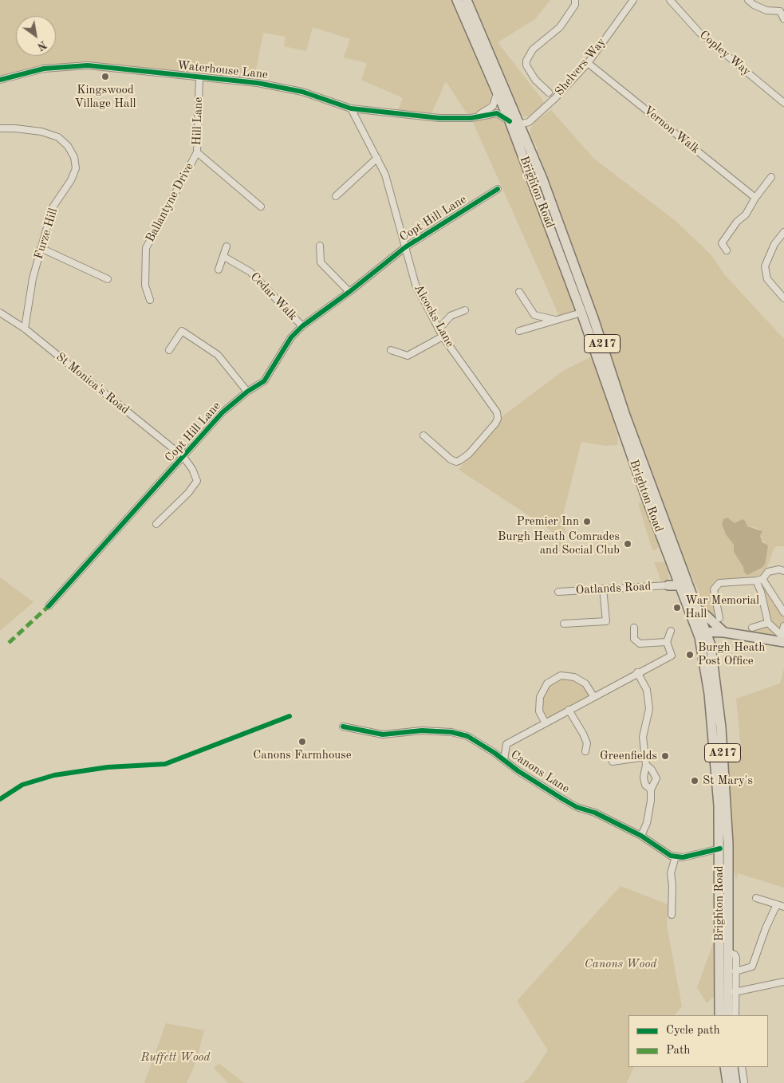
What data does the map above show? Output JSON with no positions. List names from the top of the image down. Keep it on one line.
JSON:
{"streets":{"highway":["Brighton Road","A217"],"street":["Copley Way","Shelvers Way","Waterhouse Lane","Hill Lane","Vernon Walk","Ballantyne Drive","Copt Hill Lane","Furze Hill","Cedar Walk","Alcocks Lane","St Monica's Road","Oatlands Road","Canons Lane"]},"crossings":[["Shelvers Way","Vernon Walk"],["Waterhouse Lane","Hill Lane"],["Waterhouse Lane","Brighton Road"],["Waterhouse Lane","Alcocks Lane"],["Hill Lane","Ballantyne Drive"],["Copt Hill Lane","Cedar Walk"],["Copt Hill Lane","Alcocks Lane"],["Copt Hill Lane","St Monica's Road"],["Furze Hill","St Monica's Road"]],"parks":["Canons Wood","Ruffett Wood"],"places":["Kingswood Village Hall","Premier Inn","Burgh Heath Comrades and Social Club","War Memorial Hall","Burgh Heath Post Office","Canons Farmhouse","Greenfields","St Mary's"],"legend":["Cycle path","Path"],"north":"bottom right"}
